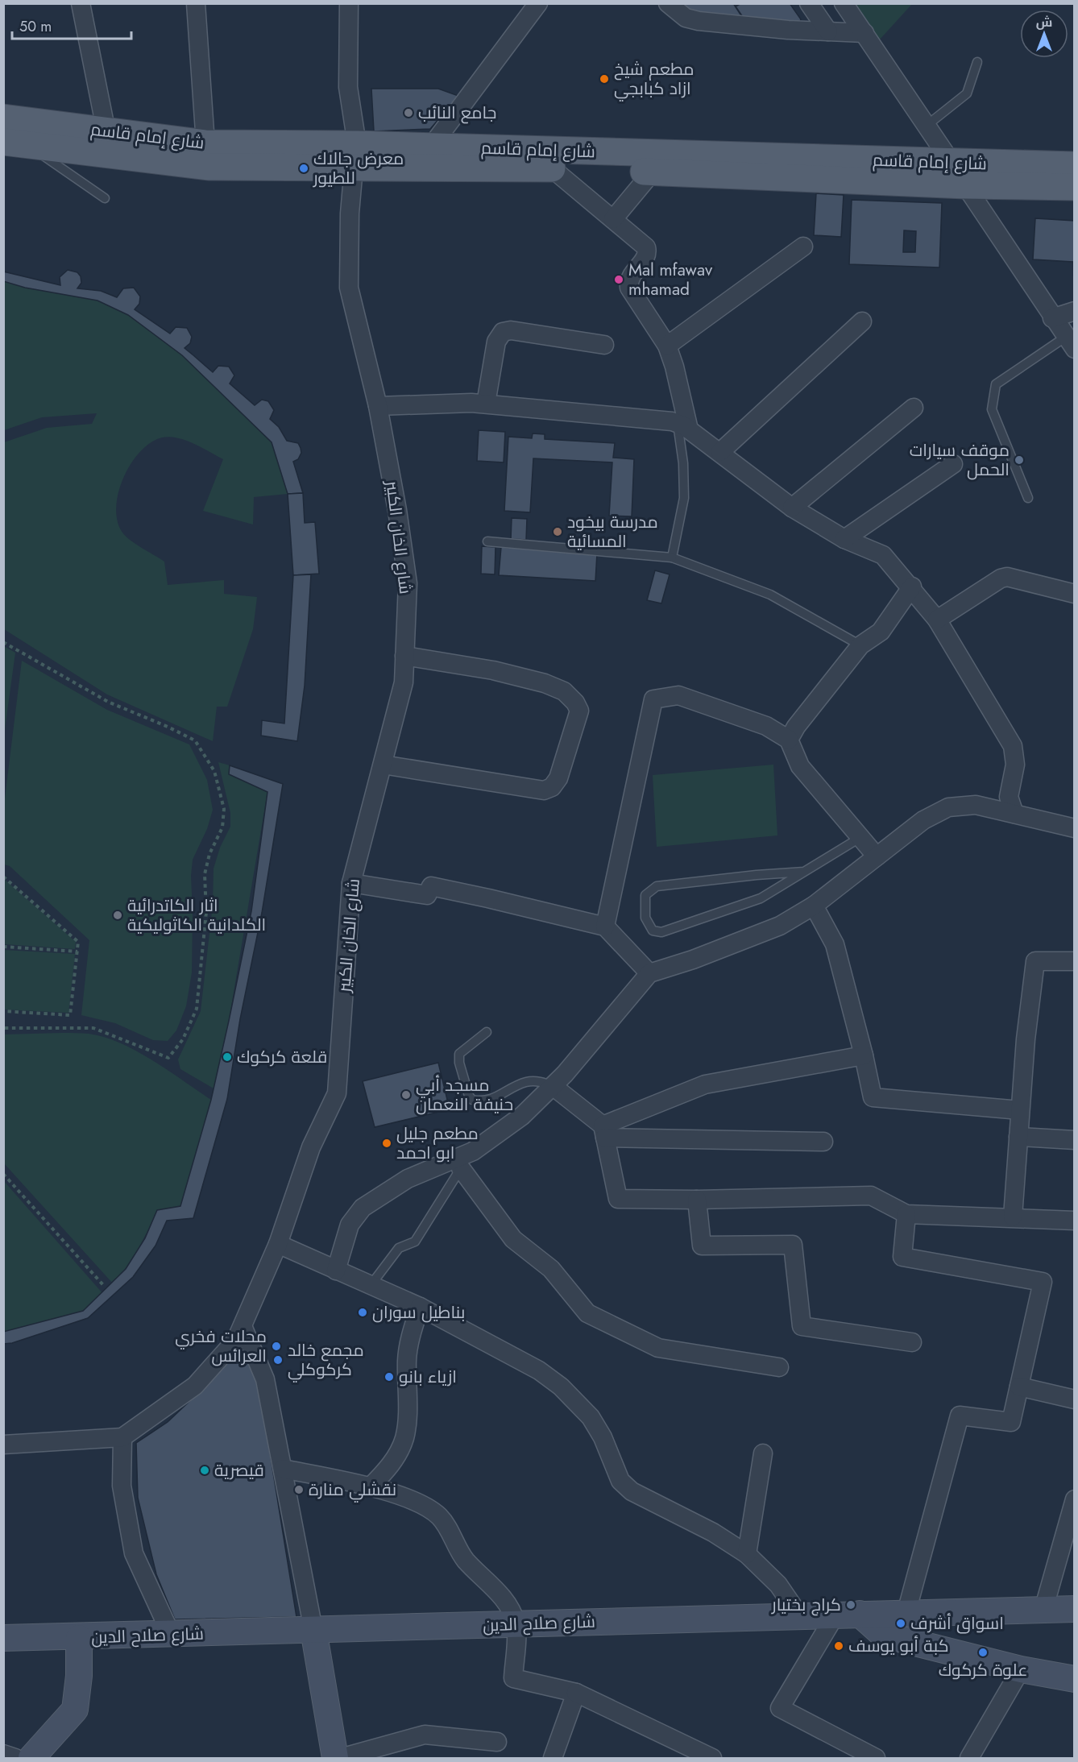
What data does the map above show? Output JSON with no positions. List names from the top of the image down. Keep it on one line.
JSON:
{"streets":{"main road":["شارع إمام قاسم"],"street":["شارع الخان الكبير","شارع صلاح الدين"]},"crossings":[["شارع إمام قاسم","شارع الخان الكبير"]],"places":["مطعم شيخ ازاد كبابجي","جامع النائب","معرض جالاك للطيور","Mal mfawav mhamad","موقف سيارات الحمل","مدرسة بيخود المسائية","اثار الكاتدرائية الكلدانية الكاثوليكية","قلعة كركوك","مسجد أبي حنيفة النعمان","مطعم جليل ابو احمد","بناطيل سوران","محلات فخري العرائس","مجمع خالد كركوكلي","ازياء بانو","قيصرية","نقشلي منارة","كراج بختيار","اسواق أشرف","كبة أبو يوسف","علوة كركوك"],"scale_bar":"50 m","north":"top"}
